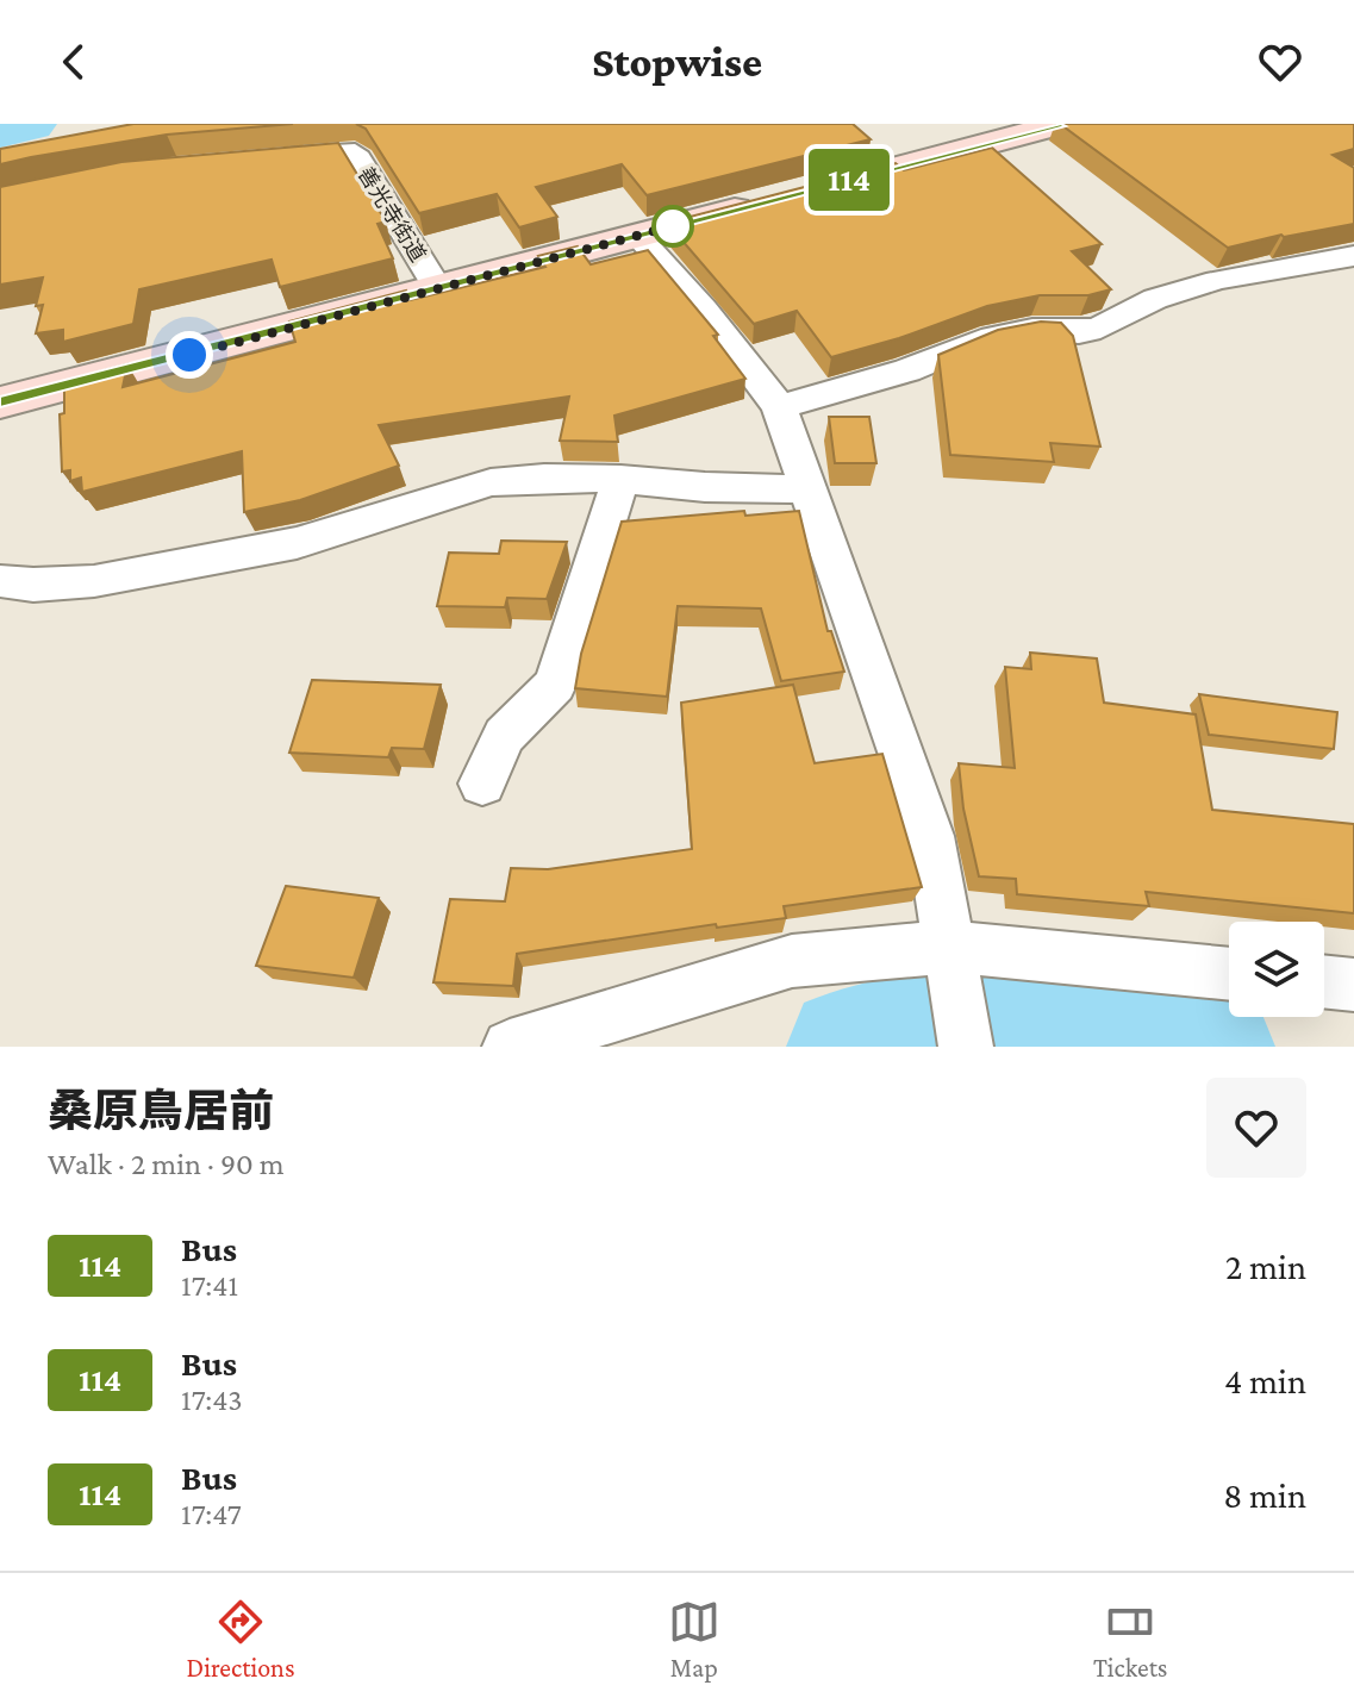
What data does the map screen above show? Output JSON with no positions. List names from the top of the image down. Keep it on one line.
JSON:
{"streets":{"street":["善光寺街道"]},"lines":["bus line 114"],"page":{"header":"Stopwise","on_map":"114","heading":["桑原鳥居前","Walk · 2 min · 90 m"],"list":[{"mark":"114","name":"Bus","note":"17:41","value":"2 min"},{"mark":"114","name":"Bus","note":"17:43","value":"4 min"},{"mark":"114","name":"Bus","note":"17:47","value":"8 min"}],"tabs":["Directions","Map","Tickets"]}}
